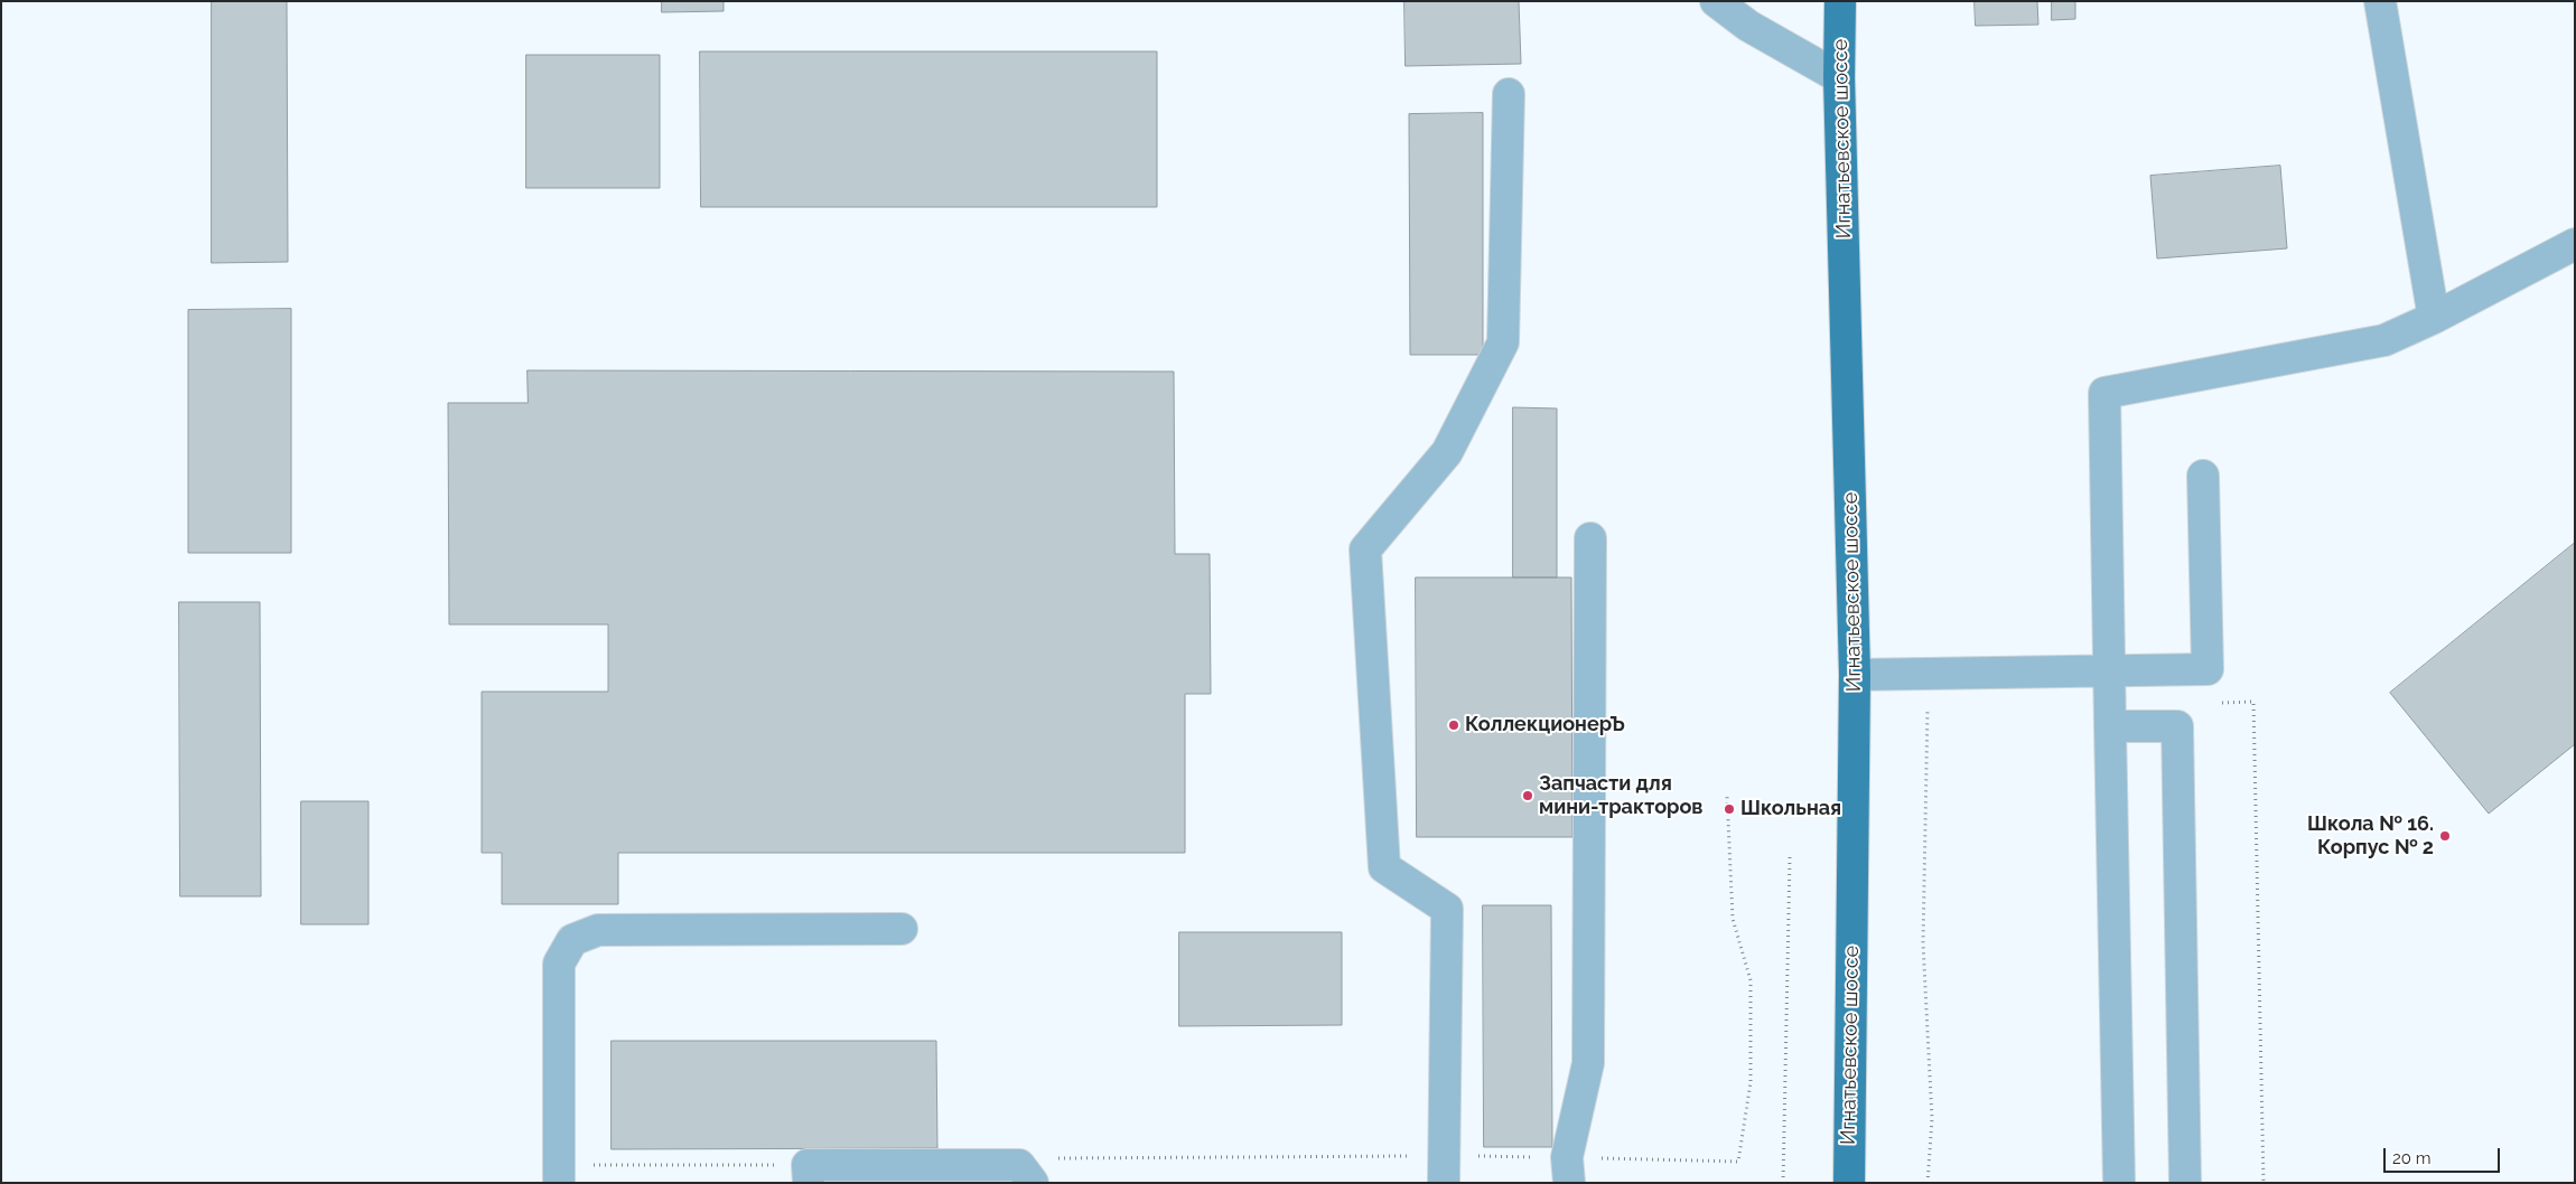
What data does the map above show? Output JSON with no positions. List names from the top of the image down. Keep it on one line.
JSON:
{"streets":{"main road":["Игнатьевское шоссе"]},"places":["КоллекционерЪ","Запчасти для мини-тракторов","Школьная","Школа № 16. Корпус № 2"],"scale_bar":"20 m"}
